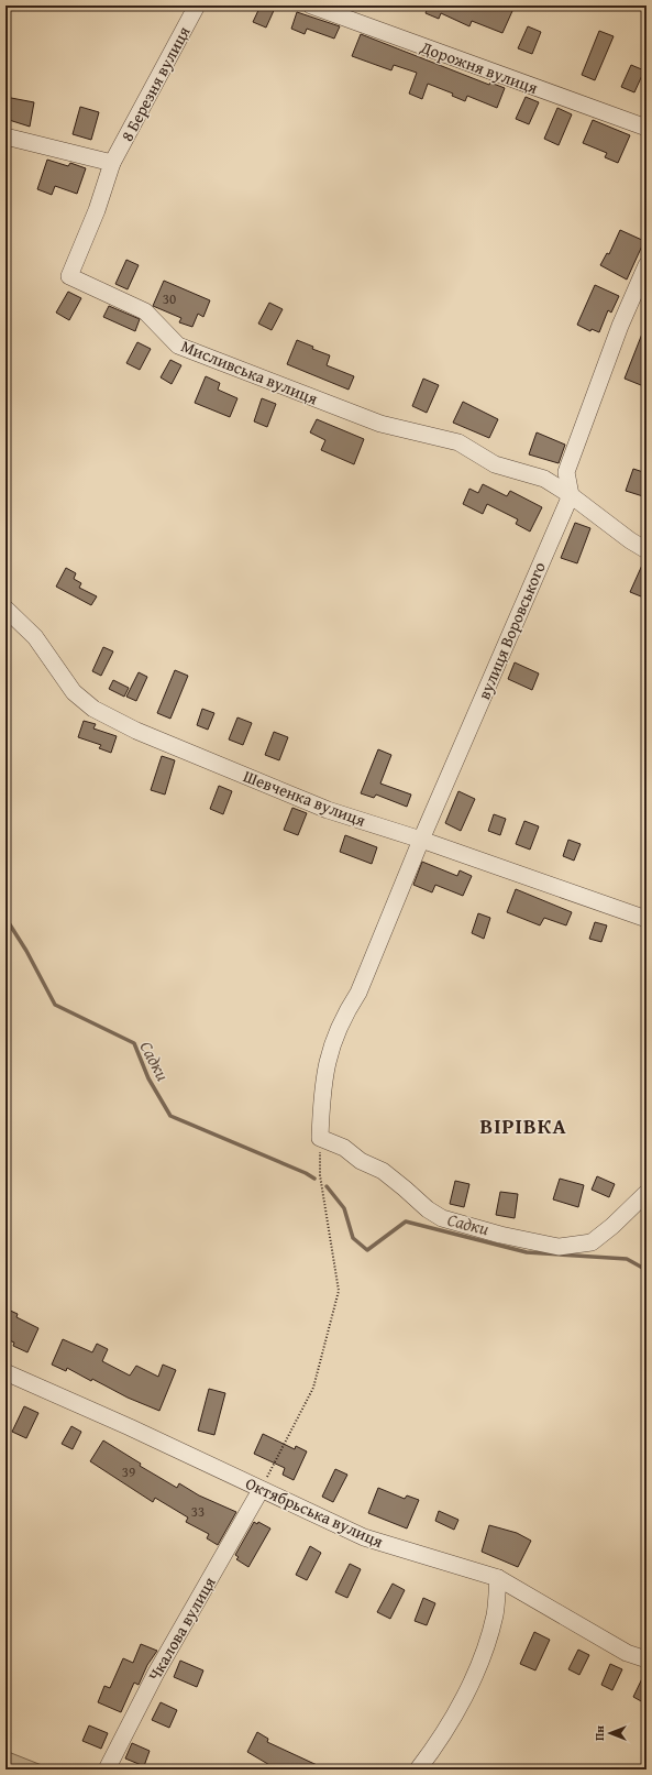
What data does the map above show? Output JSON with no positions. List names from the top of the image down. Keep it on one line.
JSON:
{"streets":{"street":["Дорожня вулиця","8 Березня вулиця","Мисливська вулиця","вулиця Воровського","Шевченка вулиця","Октябрьська вулиця","Чкалова вулиця"]},"crossings":[["8 Березня вулиця","Мисливська вулиця"],["Мисливська вулиця","вулиця Воровського"],["вулиця Воровського","Шевченка вулиця"],["Октябрьська вулиця","Чкалова вулиця"]],"districts":["ВІРІВКА"],"water":["Садки"],"house_numbers":["30","39","33"],"north":"left"}
